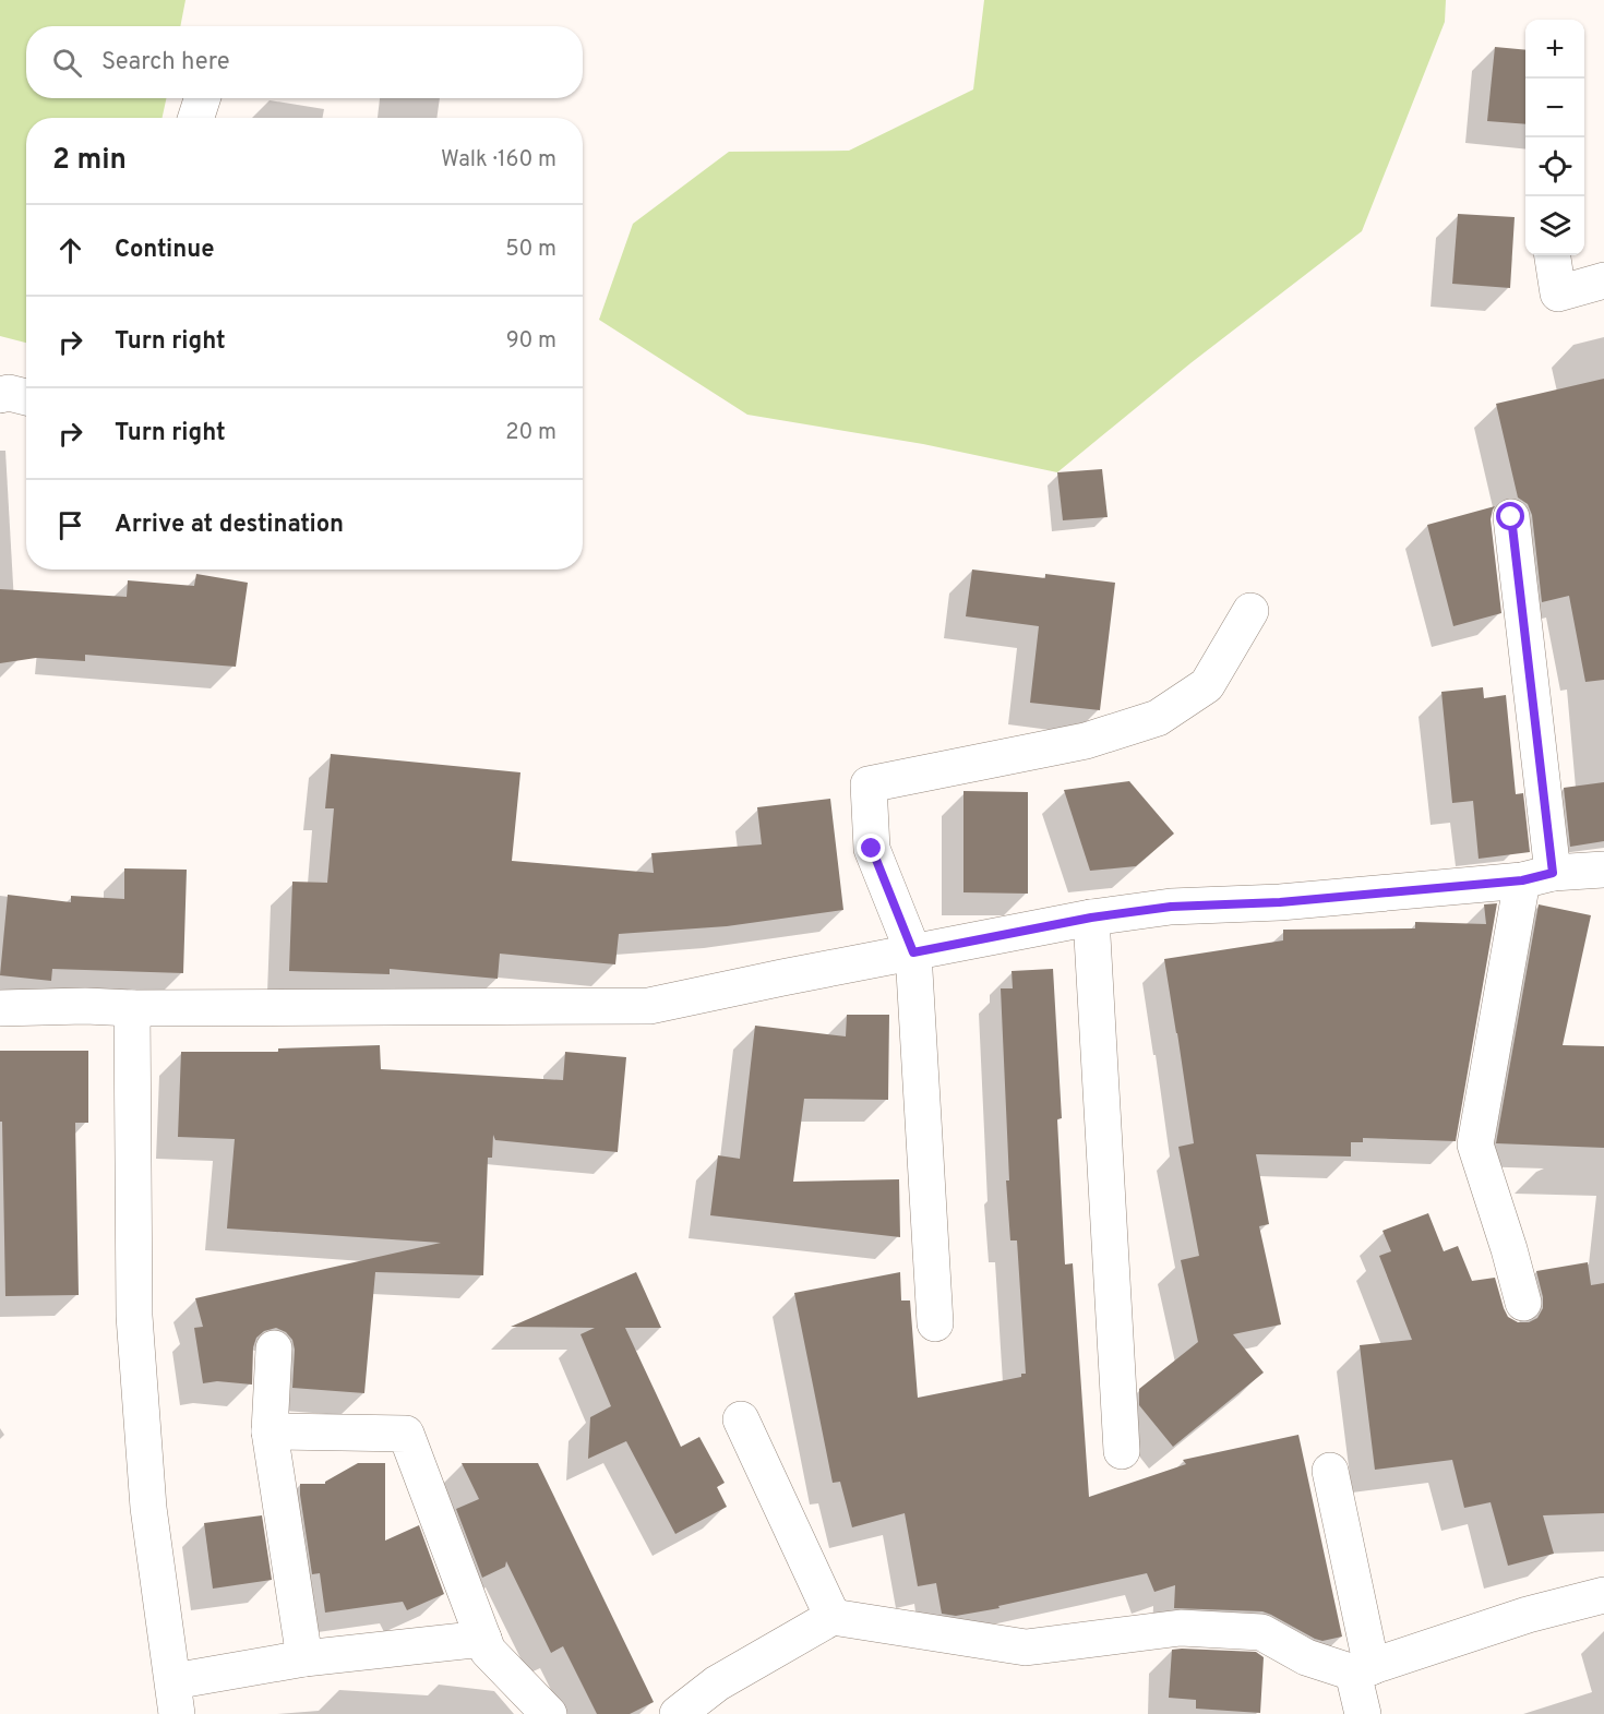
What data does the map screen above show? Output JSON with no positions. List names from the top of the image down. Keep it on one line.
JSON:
{"page":{"map_buttons":["+","−"],"search":"Search here","heading":["2 min","Walk · 160 m"],"list":[["Continue","50 m"],["Turn right","90 m"],["Turn right","20 m"],"Arrive at destination"]}}
